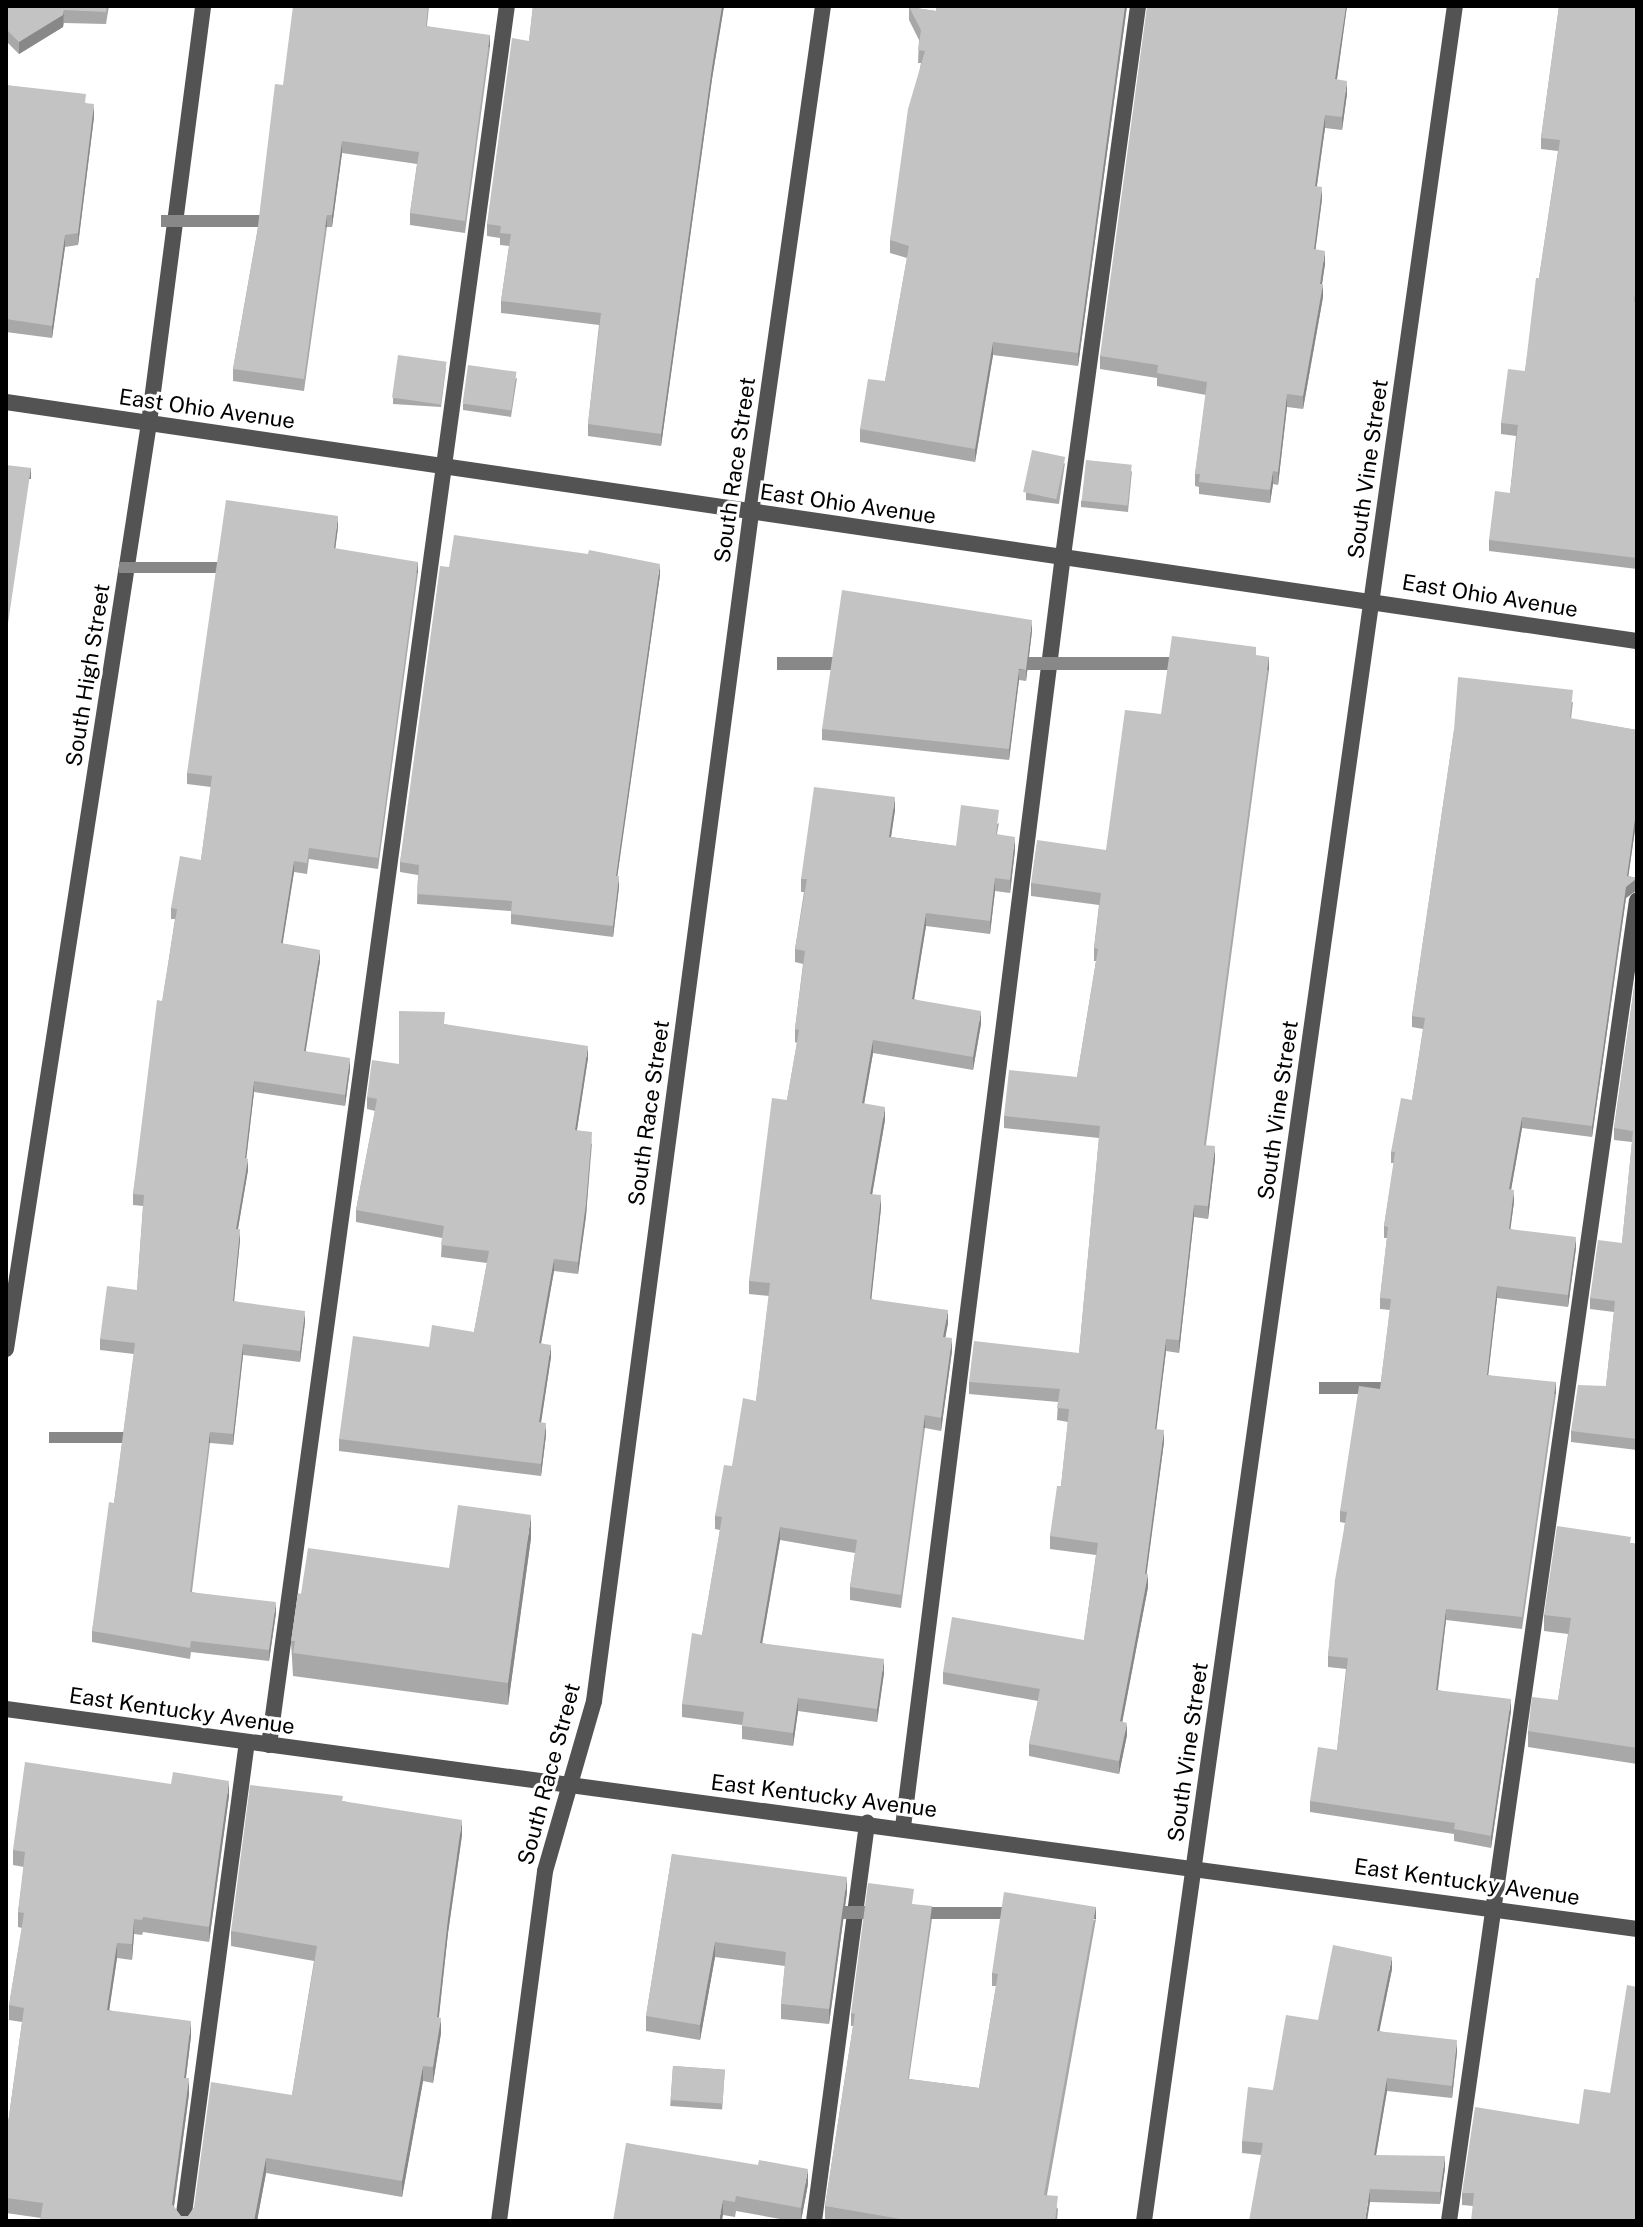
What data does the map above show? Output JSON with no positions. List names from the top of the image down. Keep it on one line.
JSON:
{"streets":{"street":["East Ohio Avenue","South Vine Street","South Race Street","South High Street","East Kentucky Avenue"]},"crossings":[["East Ohio Avenue","South Vine Street"],["East Ohio Avenue","South Race Street"],["East Ohio Avenue","South High Street"],["South Vine Street","East Kentucky Avenue"],["South Race Street","East Kentucky Avenue"]]}
